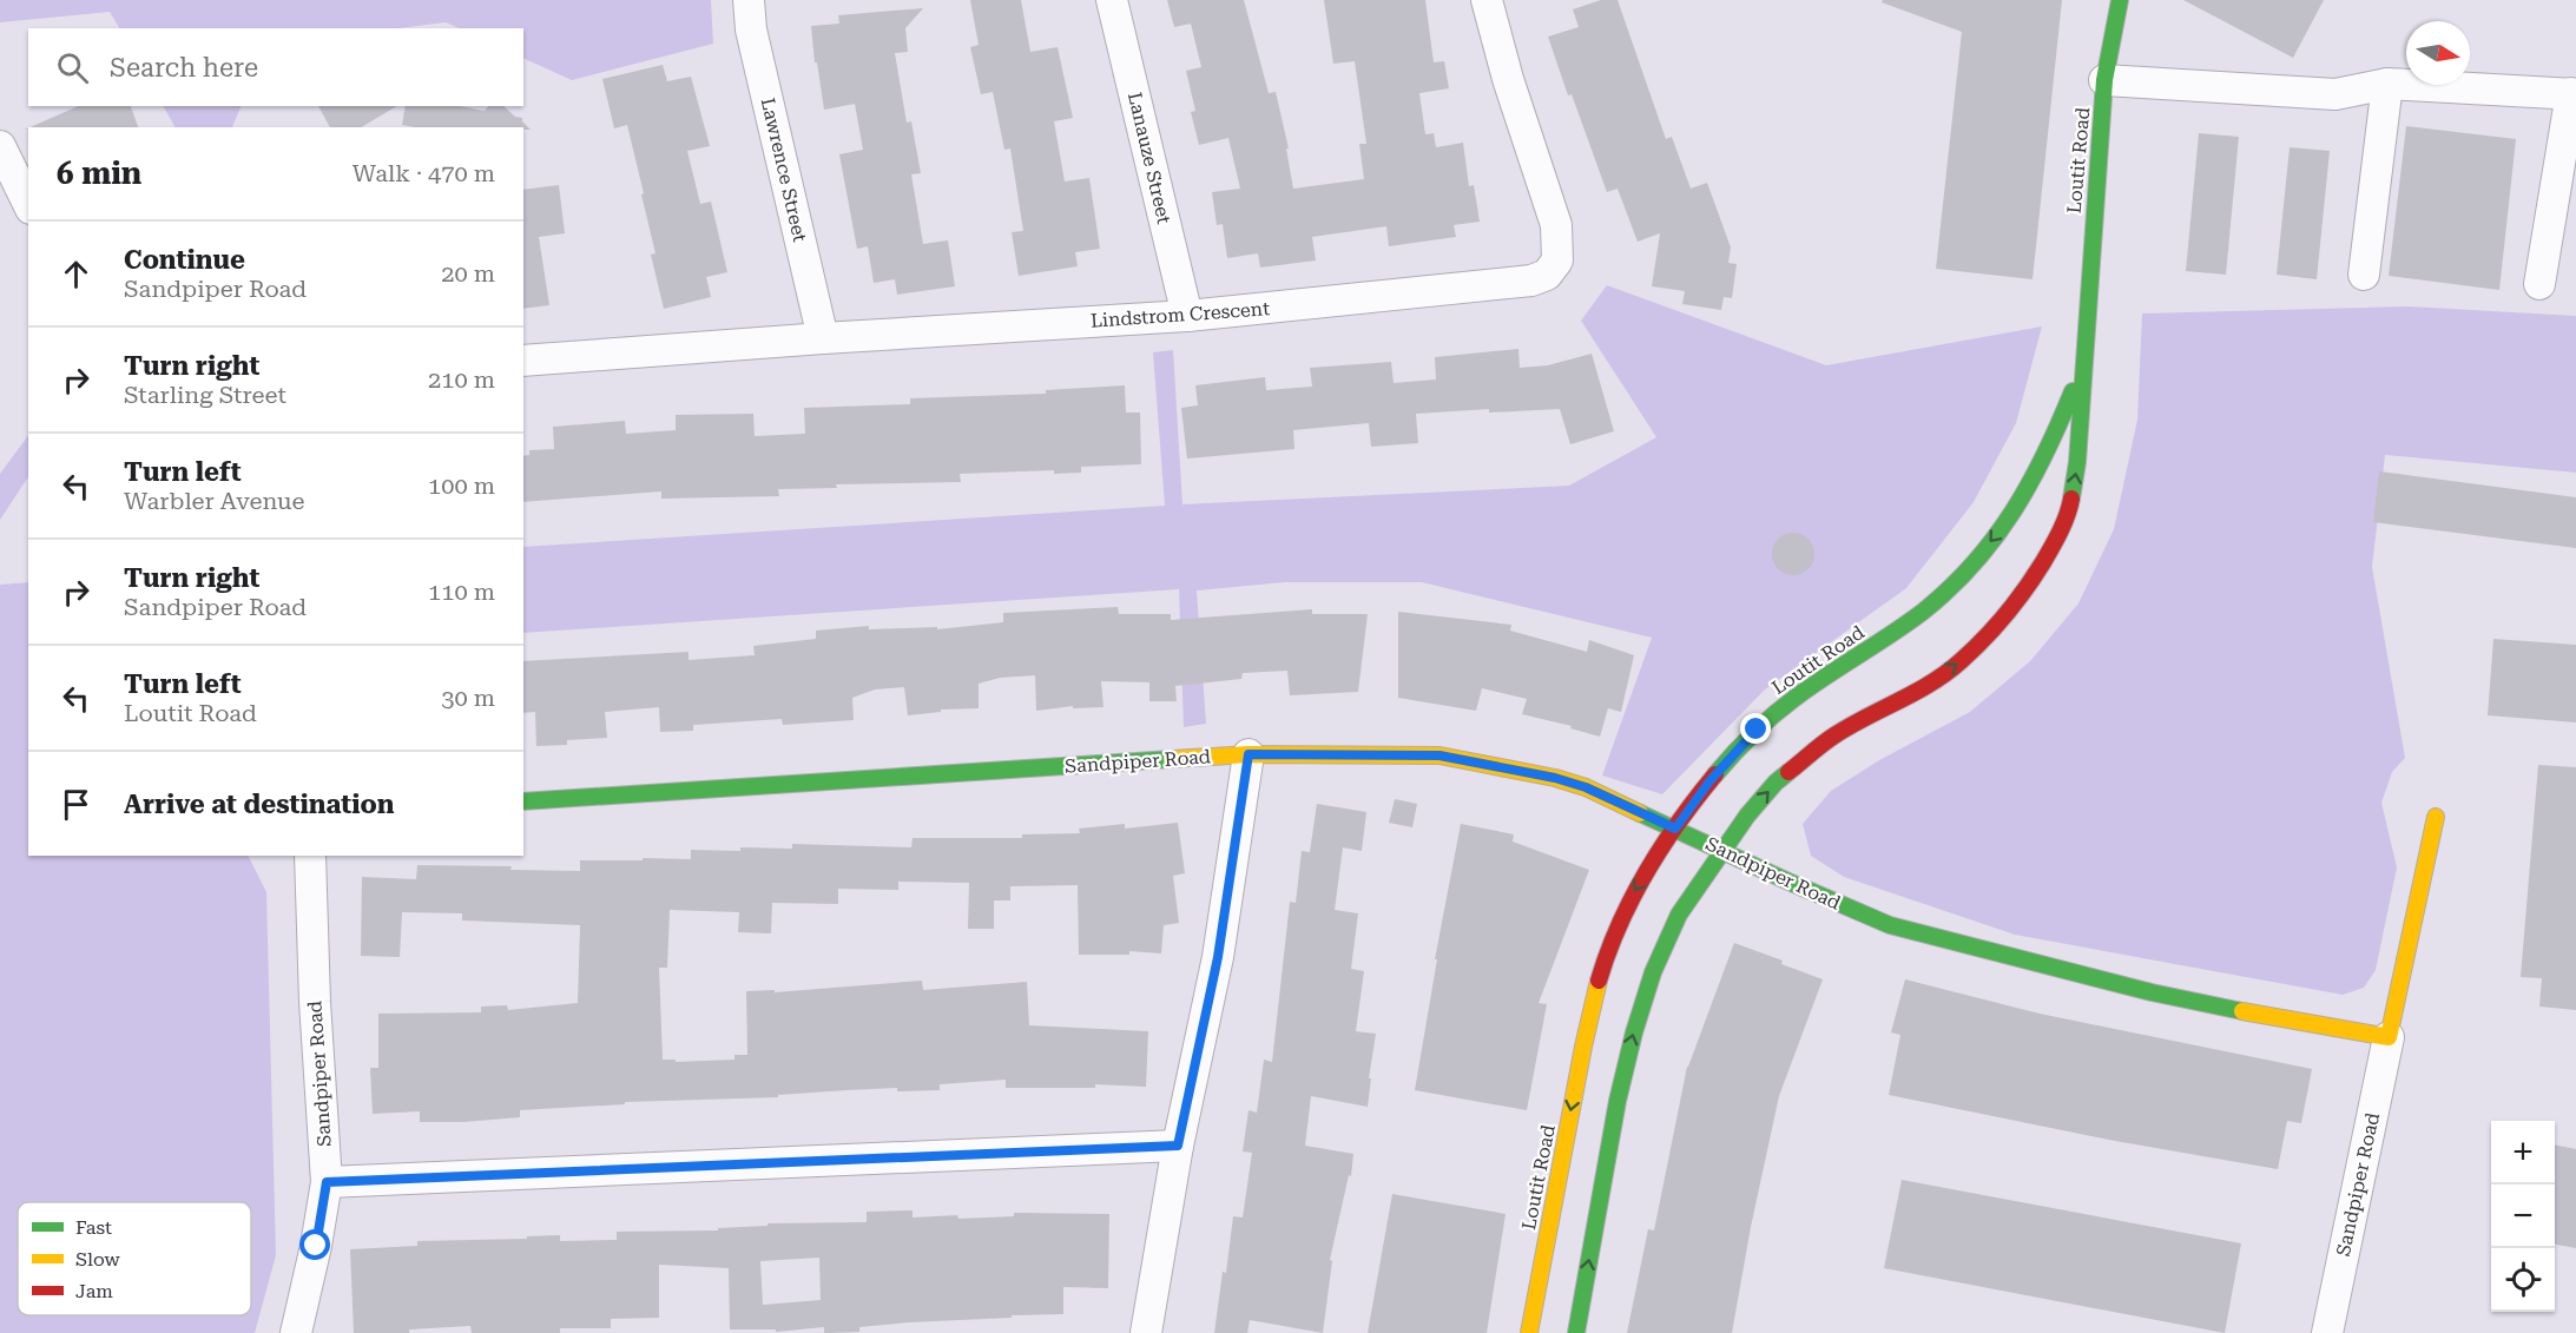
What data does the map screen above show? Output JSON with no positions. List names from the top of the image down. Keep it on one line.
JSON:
{"streets":{"street":["Lanauze Street","Loutit Road","Lawrence Street","Lindstrom Crescent","Sandpiper Road"]},"crossings":[["Lanauze Street","Lindstrom Crescent"],["Loutit Road","Sandpiper Road"],["Lawrence Street","Lindstrom Crescent"]],"legend":["Fast","Slow","Jam"],"north":"right","page":{"search":"Search here","heading":["6 min","Walk · 470 m"],"list":[["Continue","Sandpiper Road","20 m"],["Turn right","Starling Street","210 m"],["Turn left","Warbler Avenue","100 m"],["Turn right","Sandpiper Road","110 m"],["Turn left","Loutit Road","30 m"],"Arrive at destination"],"map_buttons":["+","−"]}}
